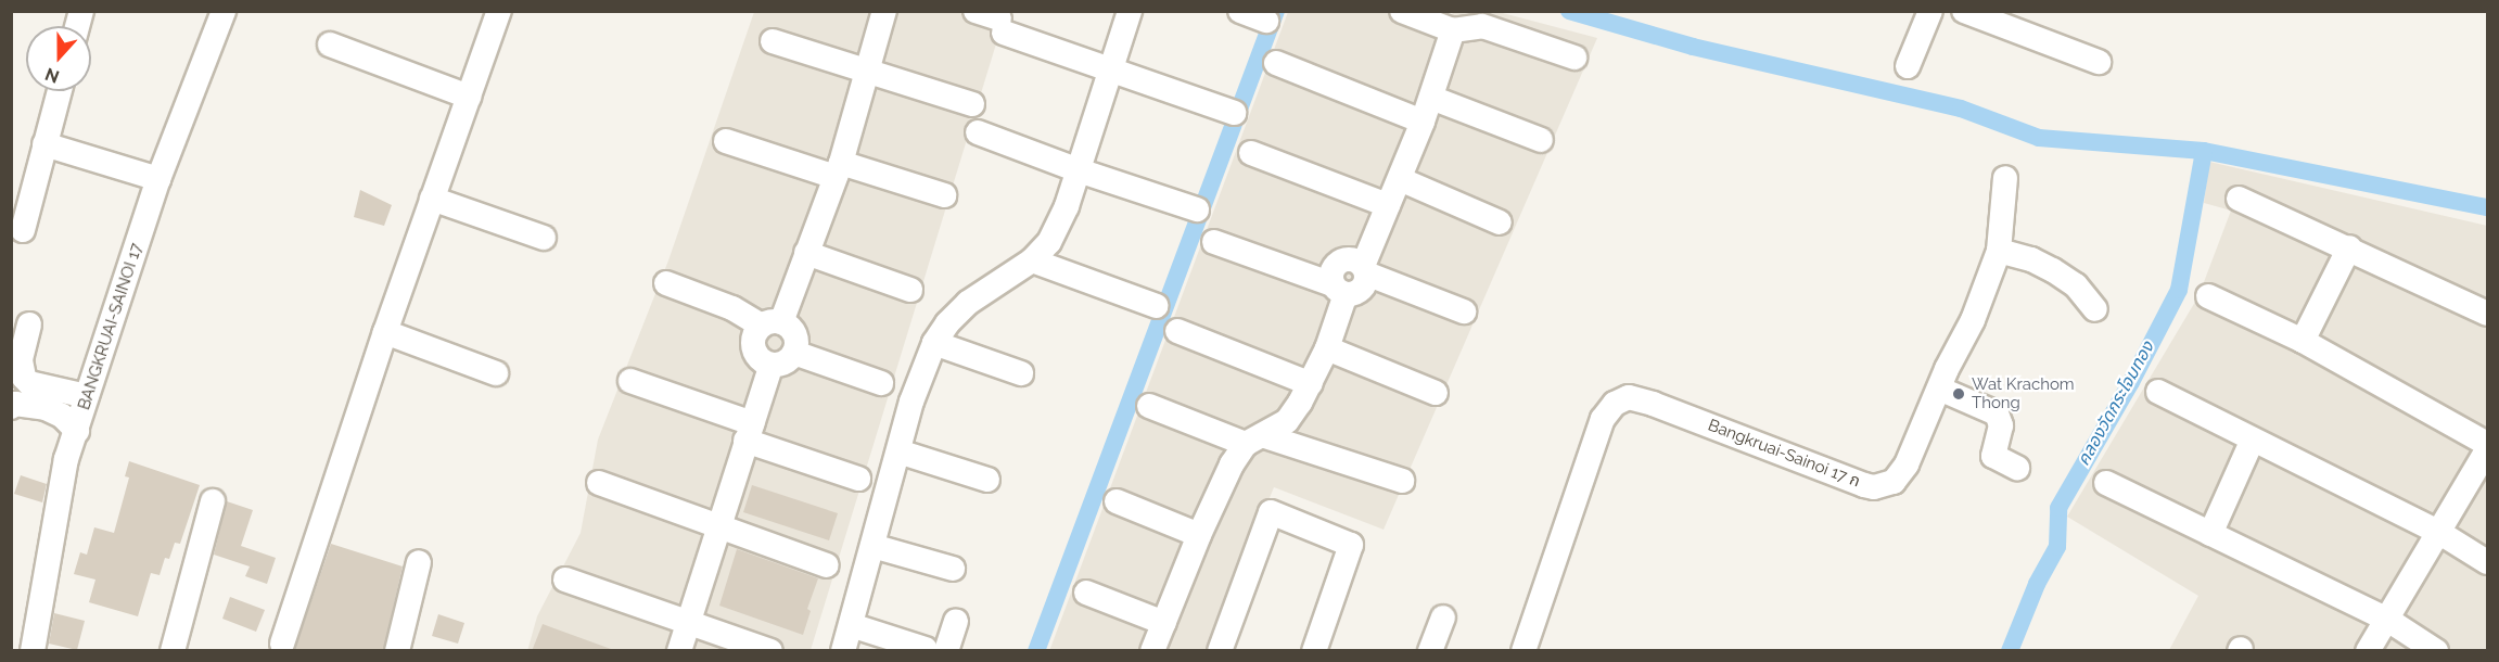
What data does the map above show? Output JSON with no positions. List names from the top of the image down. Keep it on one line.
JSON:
{"streets":{"street":["BANGKRUAI-SAINOI 17","Bangkruai-Sainoi 17 ก"]},"water":["คลองวัดกระโจมทอง"],"places":["Wat Krachom Thong"],"north":"bottom"}
